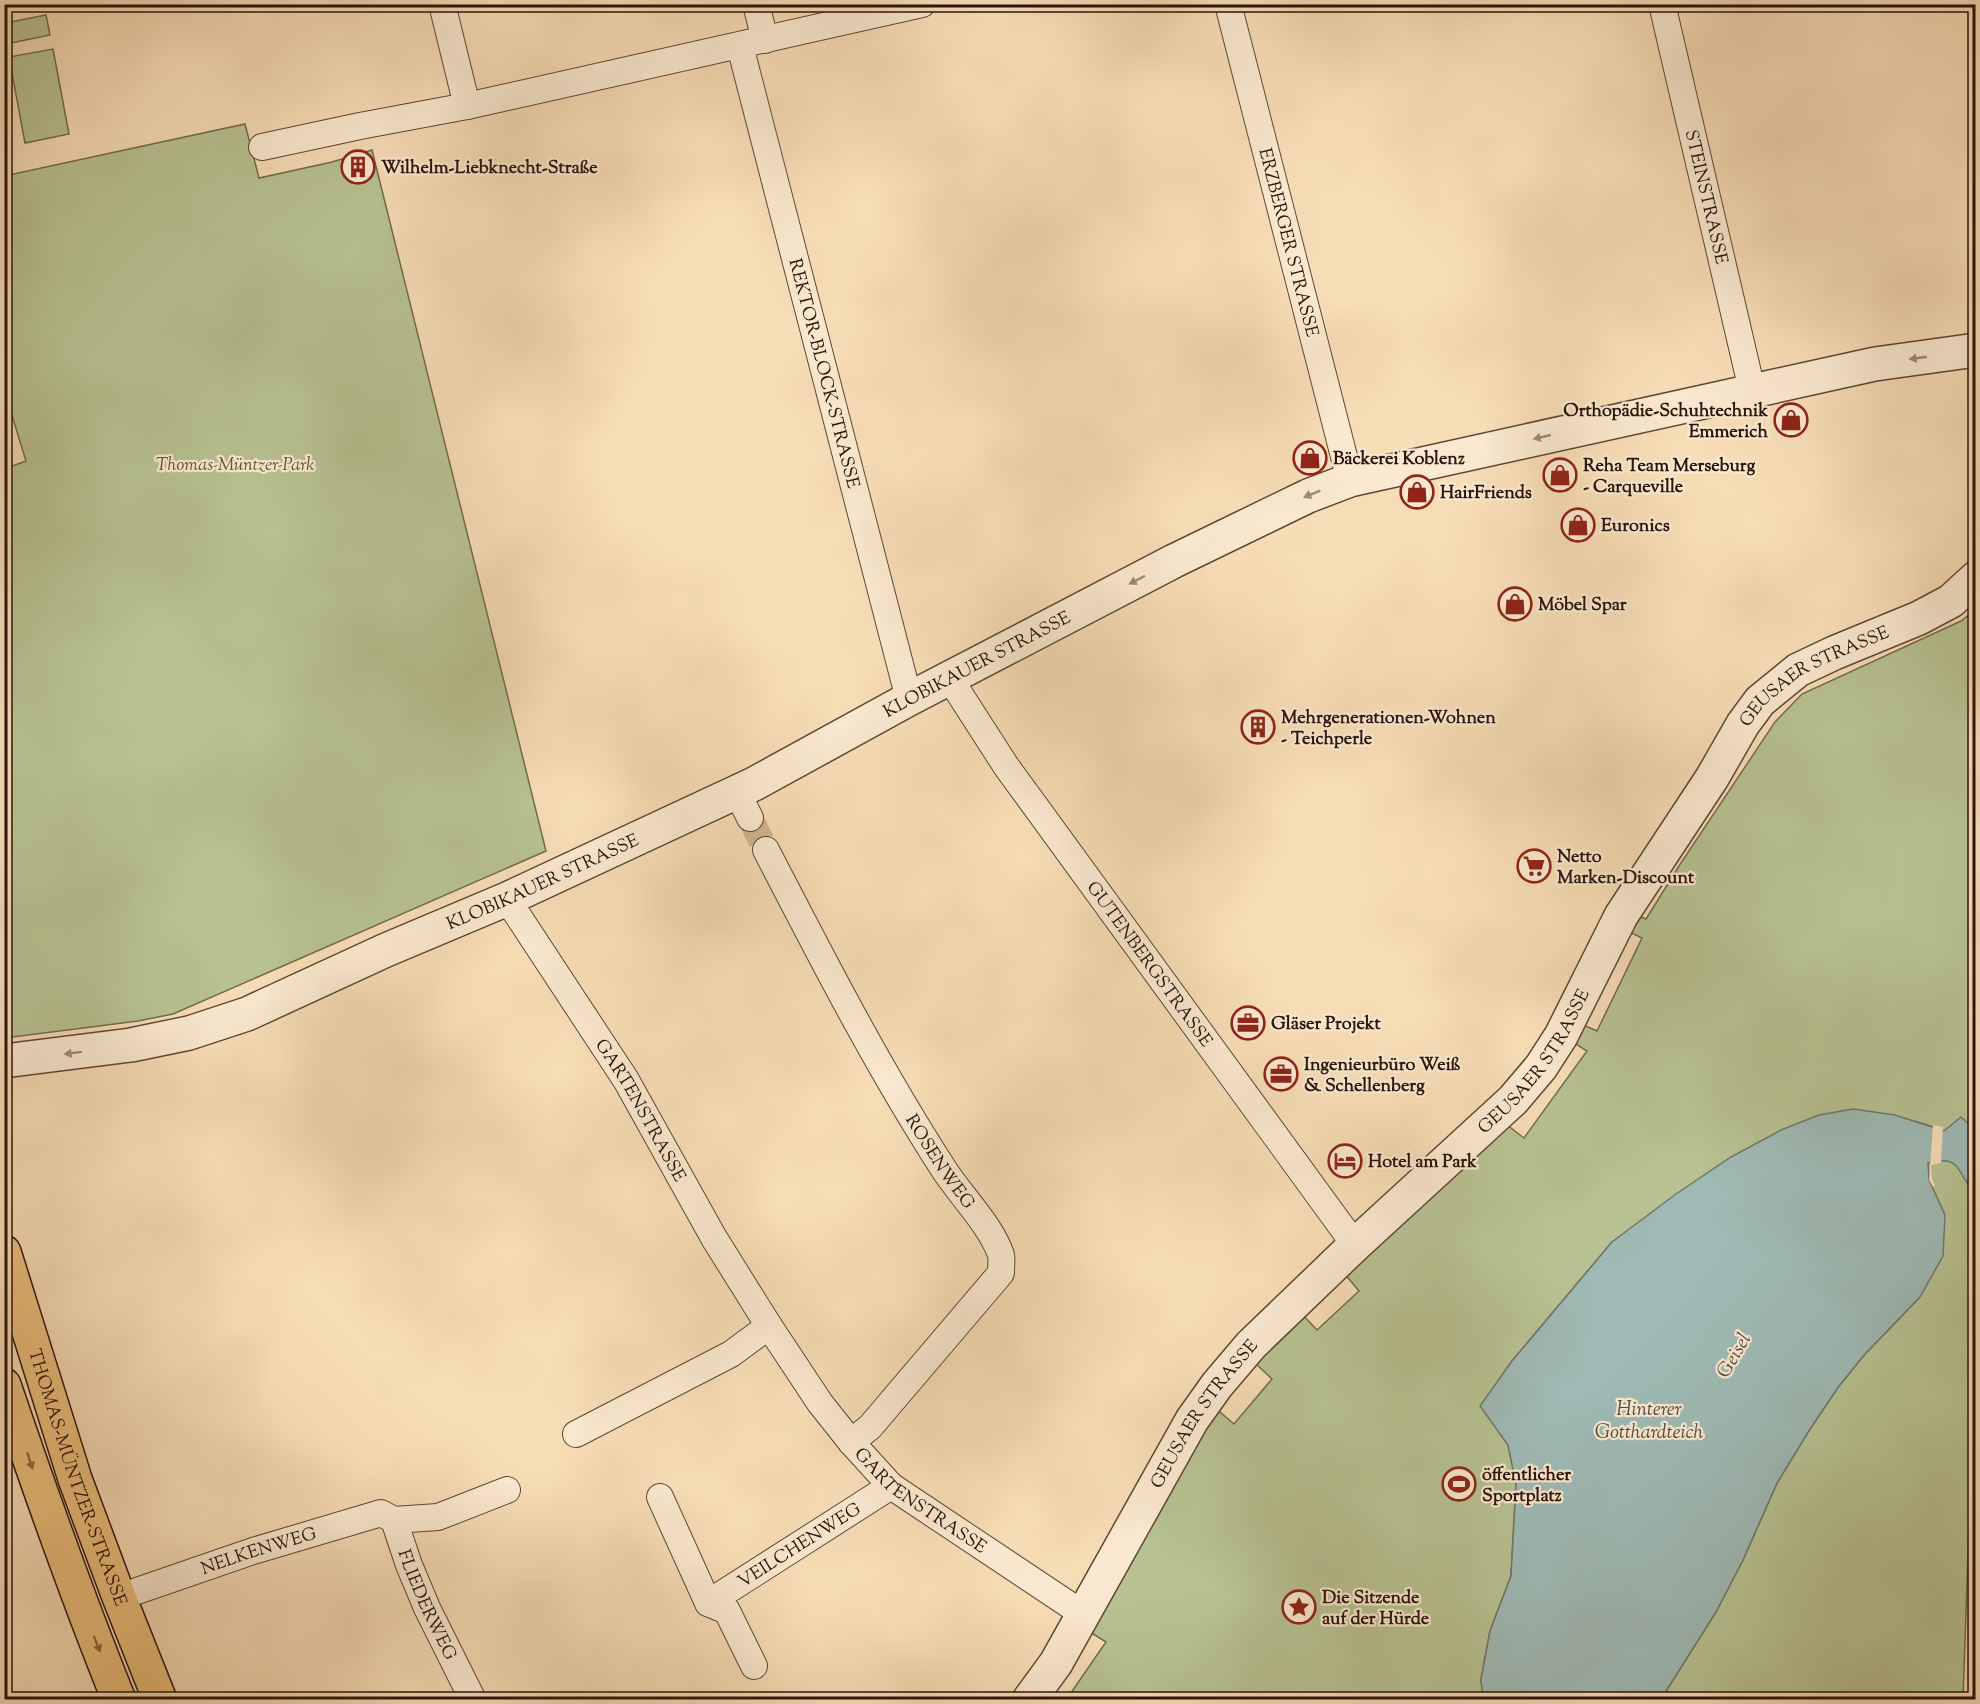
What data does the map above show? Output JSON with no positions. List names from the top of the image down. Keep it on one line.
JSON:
{"streets":{"main road":["THOMAS-MÜNTZER-STRASSE"],"street":["STEINSTRASSE","ERZBERGER STRASSE","REKTOR-BLOCK-STRASSE","KLOBIKAUER STRASSE","GEUSAER STRASSE","GUTENBERGSTRASSE","GARTENSTRASSE","ROSENWEG","VEILCHENWEG","NELKENWEG","FLIEDERWEG"]},"crossings":[["STEINSTRASSE","KLOBIKAUER STRASSE"],["ERZBERGER STRASSE","KLOBIKAUER STRASSE"],["REKTOR-BLOCK-STRASSE","KLOBIKAUER STRASSE"],["KLOBIKAUER STRASSE","GUTENBERGSTRASSE"],["KLOBIKAUER STRASSE","GARTENSTRASSE"],["GEUSAER STRASSE","GUTENBERGSTRASSE"],["GEUSAER STRASSE","GARTENSTRASSE"],["GARTENSTRASSE","ROSENWEG"],["GARTENSTRASSE","VEILCHENWEG"],["NELKENWEG","FLIEDERWEG"]],"one_way":["KLOBIKAUER STRASSE"],"water":["Geisel","Hinterer Gotthardteich"],"parks":["Thomas-Müntzer-Park"],"places":{"building":["Wilhelm-Liebknecht-Straße","Mehrgenerationen-Wohnen - Teichperle"],"shop":["Orthopädie-Schuhtechnik Emmerich","Bäckerei Koblenz","Reha Team Merseburg - Carqueville","HairFriends","Euronics","Möbel Spar"],"supermarket":["Netto Marken-Discount"],"office":["Gläser Projekt","Ingenieurbüro Weiß & Schellenberg"],"hotel":["Hotel am Park"],"sports":["öffentlicher Sportplatz"],"place":["Die Sitzende auf der Hürde"]}}
